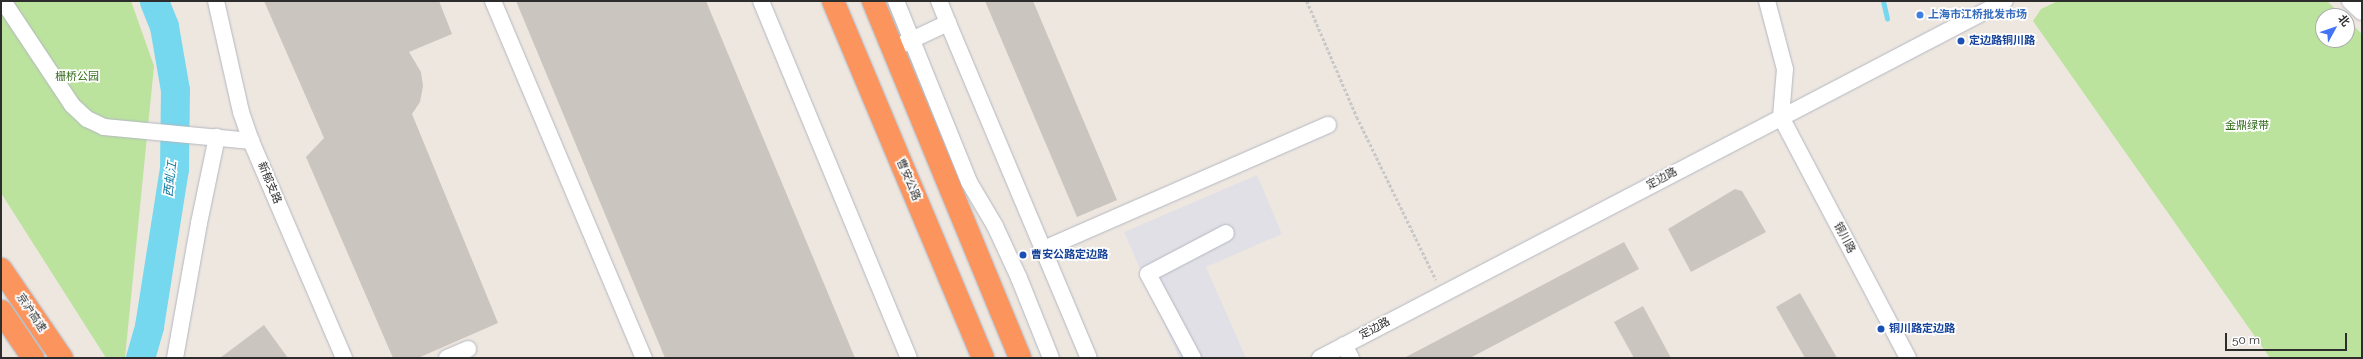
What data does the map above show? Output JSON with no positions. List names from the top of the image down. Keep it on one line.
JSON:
{"streets":{"highway":["曹安公路","京沪高速"],"street":["定边路","新郁支路","铜川路"]},"crossings":[["定边路","铜川路"]],"water":["西虬江"],"parks":["栅桥公园","金鼎绿带"],"places":["上海市江桥批发市场","定边路铜川路","曹安公路定边路","铜川路定边路"],"scale_bar":"50 m","north":"top right"}
